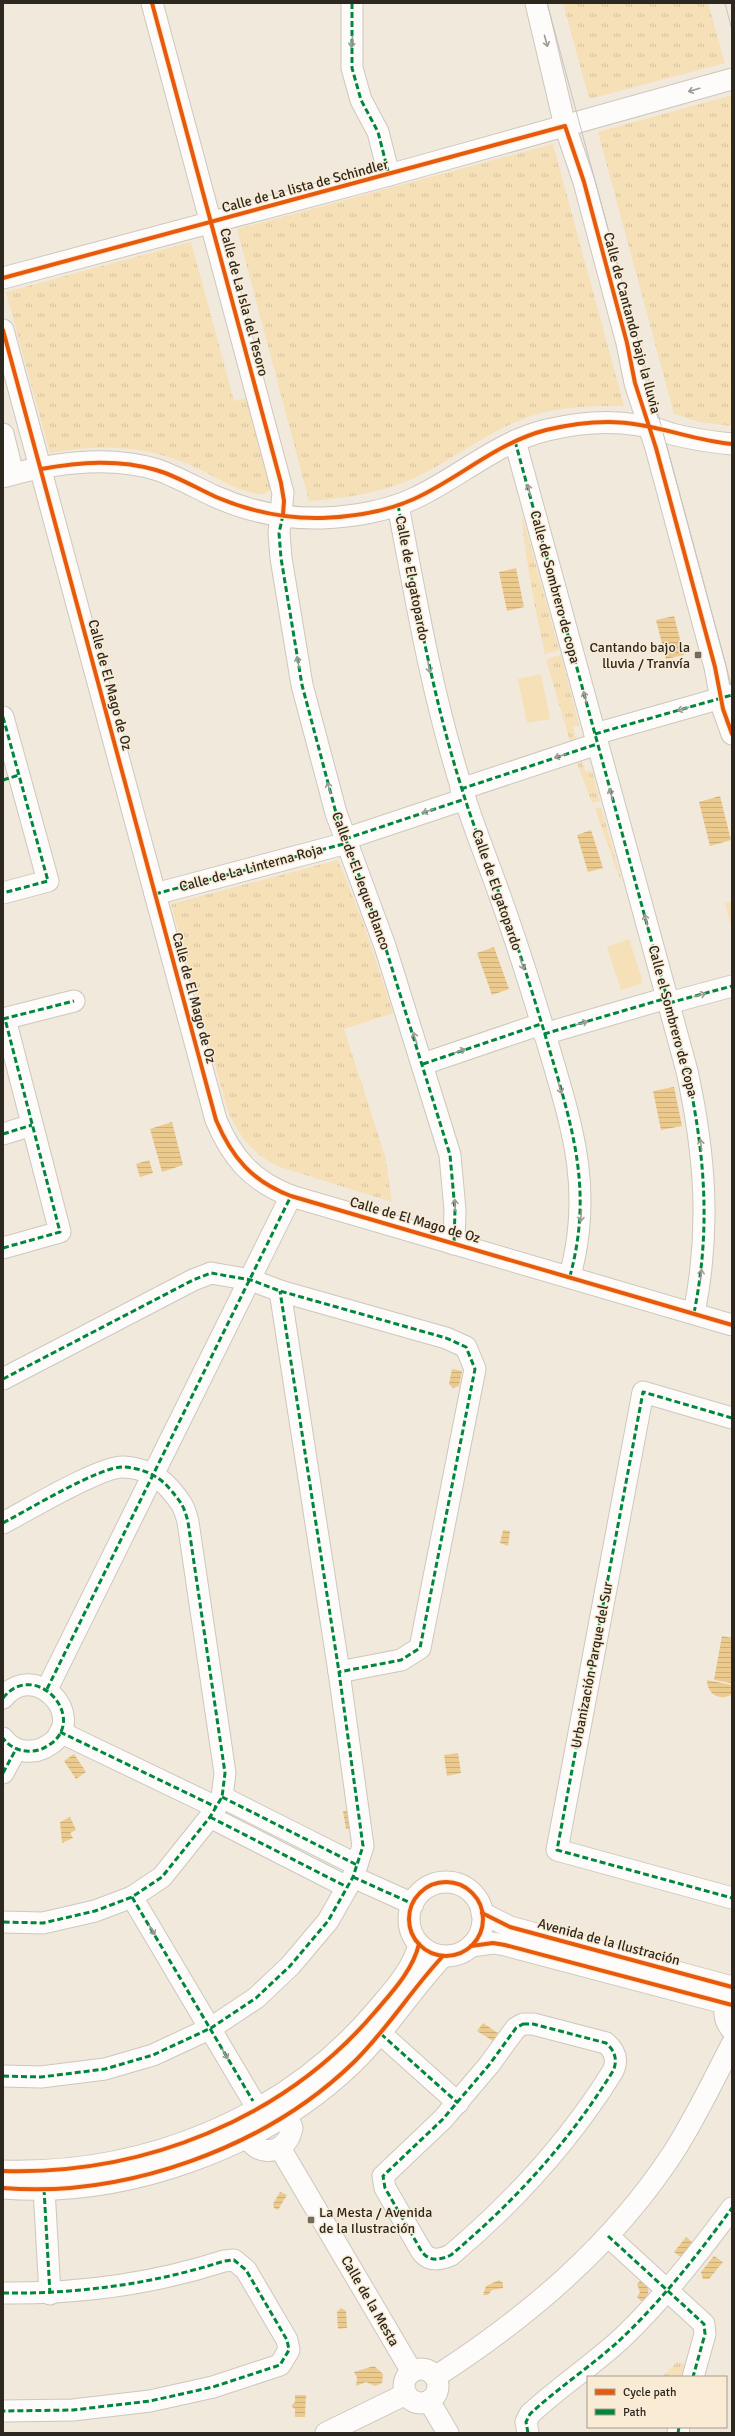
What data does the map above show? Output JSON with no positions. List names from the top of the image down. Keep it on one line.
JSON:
{"streets":{"street":["Calle de La lista de Schindler","Calle de La Isla del Tesoro","Calle de Cantando bajo la lluvia","Calle de El gatopardo","Calle de Sombrero de copa","Calle de El Mago de Oz","Calle de La Linterna Roja","Calle de El Jeque Blanco","Calle el Sombrero de Copa","Urbanización Parque del Sur","Avenida de la Ilustración","Calle de la Mesta"]},"crossings":[["Calle de La lista de Schindler","Calle de La Isla del Tesoro"],["Calle de La lista de Schindler","Calle de Cantando bajo la lluvia"],["Calle de La Isla del Tesoro","Calle de El Jeque Blanco"],["Calle de Cantando bajo la lluvia","Calle de La Linterna Roja"],["Calle de El gatopardo","Calle de El Mago de Oz"],["Calle de El gatopardo","Calle de La Linterna Roja"],["Calle de Sombrero de copa","Calle de La Linterna Roja"],["Calle de Sombrero de copa","Calle el Sombrero de Copa"],["Calle de El Mago de Oz","Calle de La Linterna Roja"],["Calle de El Mago de Oz","Calle de El Jeque Blanco"],["Calle de El Mago de Oz","Calle el Sombrero de Copa"],["Calle de La Linterna Roja","Calle de El Jeque Blanco"],["Calle de La Linterna Roja","Calle el Sombrero de Copa"]],"one_way":["Calle de El gatopardo","Calle de Sombrero de copa","Calle de La Linterna Roja","Calle de El Jeque Blanco","Calle el Sombrero de Copa"],"places":{"transit":["Cantando bajo la lluvia / Tranvía","La Mesta / Avenida de la Ilustración"]},"legend":["Cycle path","Path"]}
